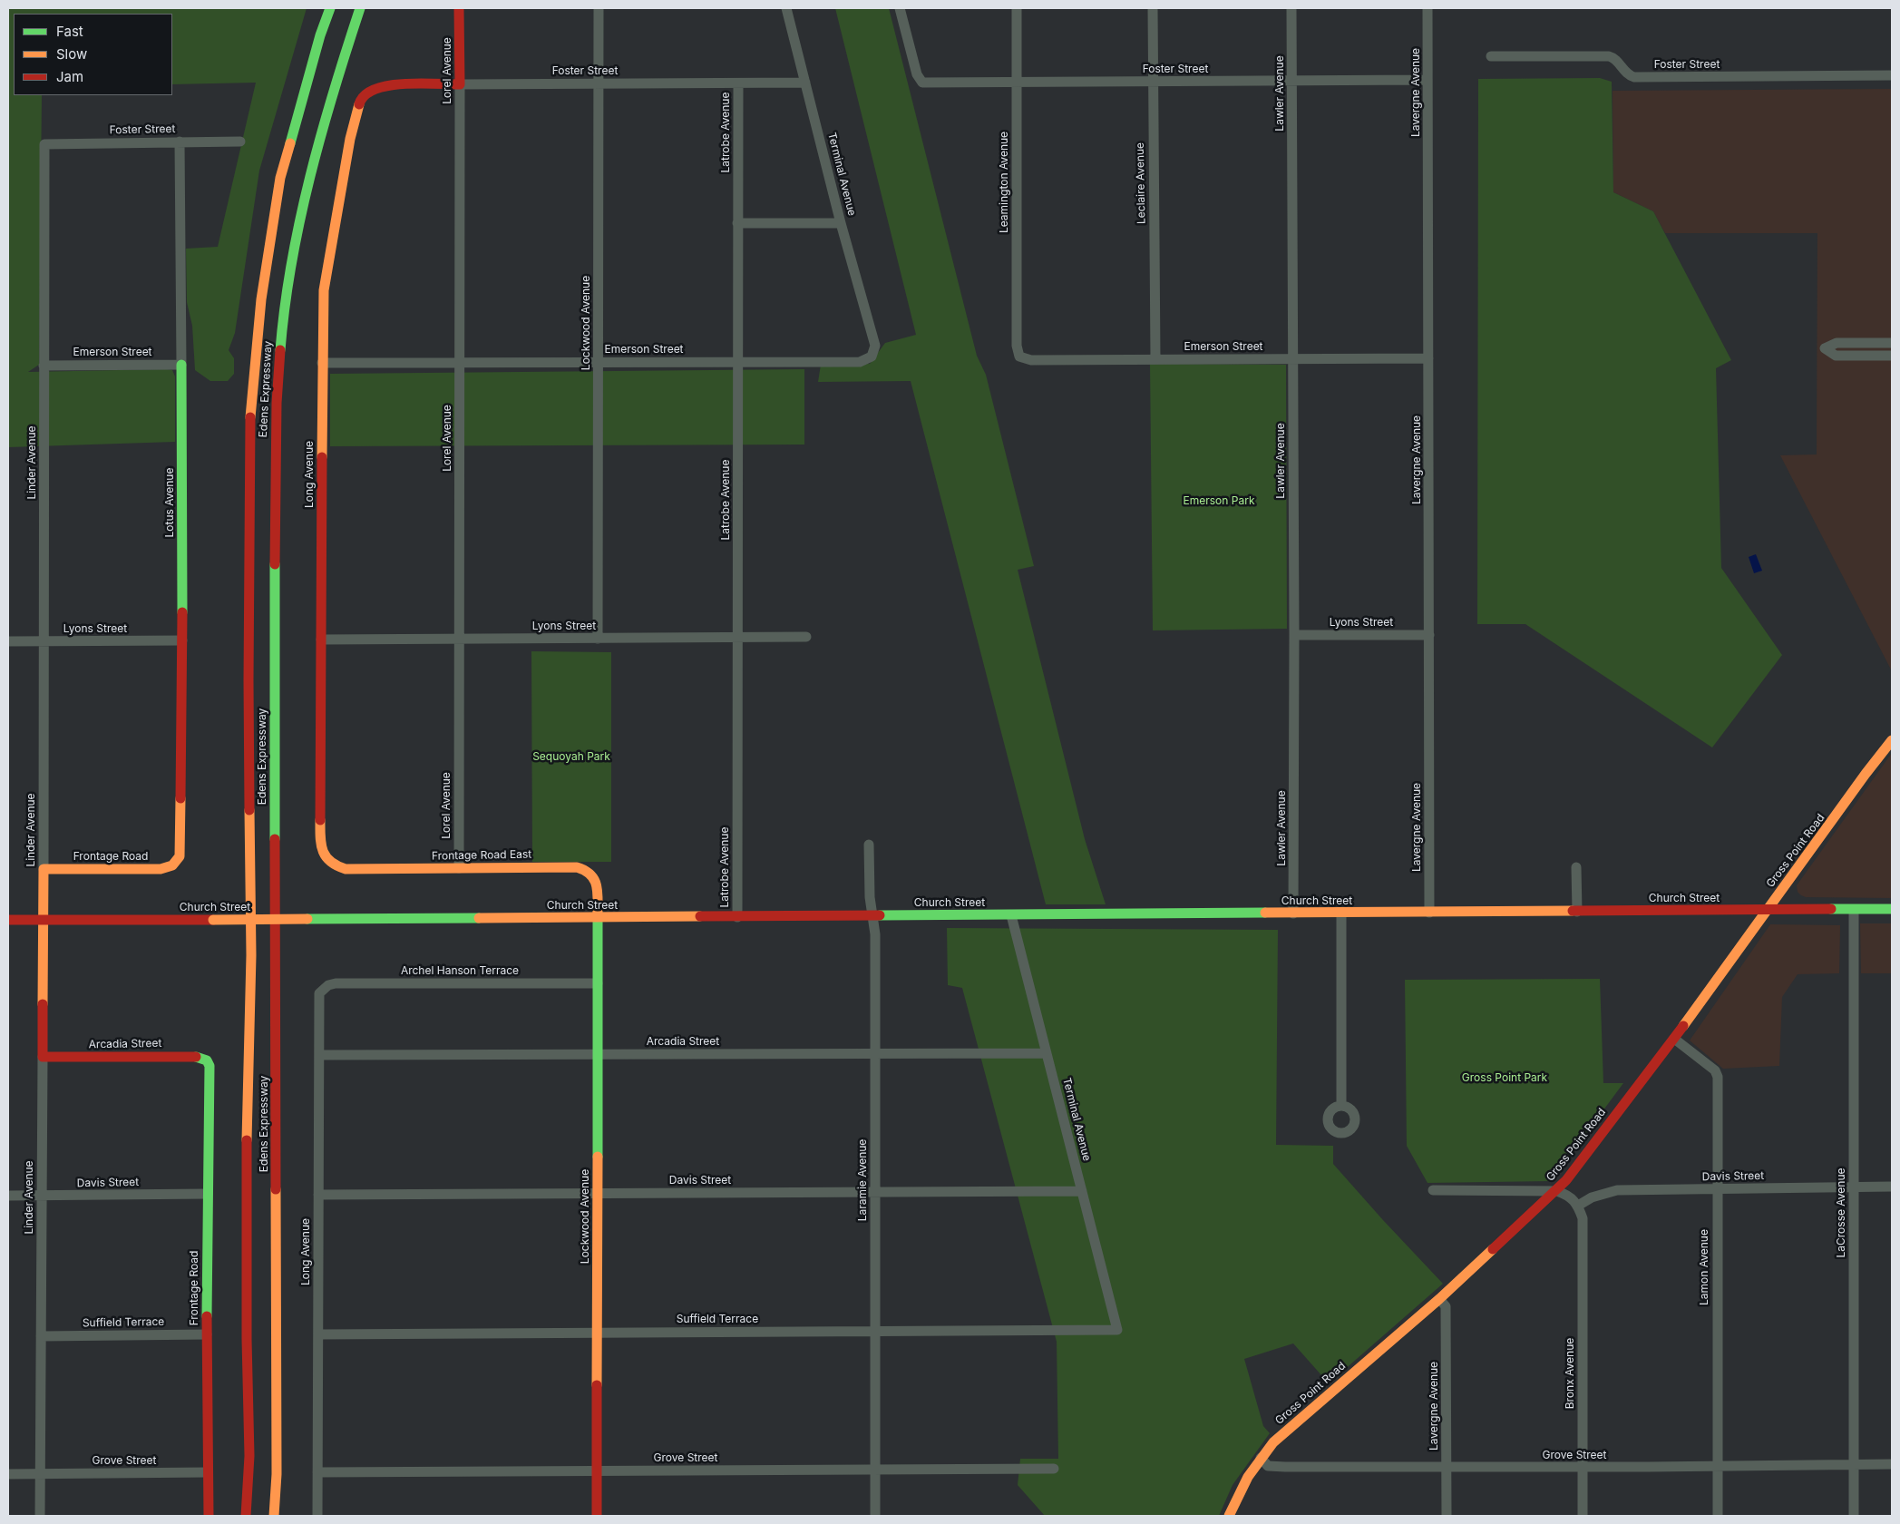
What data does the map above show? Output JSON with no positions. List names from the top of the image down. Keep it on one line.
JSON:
{"streets":{"main road":["Foster Street","Lorel Avenue","Lockwood Avenue","Edens Expressway","Linder Avenue","Long Avenue","Lotus Avenue","Gross Point Road","Frontage Road East","Frontage Road","Church Street","Arcadia Street"],"street":["Lavergne Avenue","Lawler Avenue","Latrobe Avenue","Terminal Avenue","Leamington Avenue","Leclaire Avenue","Emerson Street","Lyons Street","Archel Hanson Terrace","Davis Street","Laramie Avenue","LaCrosse Avenue","Lamon Avenue","Suffield Terrace","Bronx Avenue","Grove Street"]},"crossings":[["Foster Street","Lorel Avenue"],["Foster Street","Lavergne Avenue"],["Foster Street","Lawler Avenue"],["Foster Street","Latrobe Avenue"],["Foster Street","Terminal Avenue"],["Foster Street","Leamington Avenue"],["Foster Street","Leclaire Avenue"],["Foster Street","Lockwood Avenue"],["Foster Street","Linder Avenue"],["Foster Street","Long Avenue"],["Foster Street","Lotus Avenue"],["Lorel Avenue","Emerson Street"],["Lorel Avenue","Lyons Street"],["Lorel Avenue","Frontage Road East"],["Lavergne Avenue","Emerson Street"],["Lavergne Avenue","Lyons Street"],["Lavergne Avenue","Gross Point Road"],["Lavergne Avenue","Church Street"],["Lavergne Avenue","Grove Street"],["Lawler Avenue","Emerson Street"],["Lawler Avenue","Lyons Street"],["Lawler Avenue","Church Street"],["Latrobe Avenue","Emerson Street"],["Latrobe Avenue","Lyons Street"],["Latrobe Avenue","Church Street"],["Terminal Avenue","Emerson Street"],["Terminal Avenue","Church Street"],["Terminal Avenue","Arcadia Street"],["Terminal Avenue","Davis Street"],["Terminal Avenue","Suffield Terrace"],["Leamington Avenue","Emerson Street"],["Leclaire Avenue","Emerson Street"],["Lockwood Avenue","Emerson Street"],["Lockwood Avenue","Lyons Street"],["Lockwood Avenue","Frontage Road East"],["Lockwood Avenue","Church Street"],["Lockwood Avenue","Archel Hanson Terrace"],["Lockwood Avenue","Arcadia Street"],["Lockwood Avenue","Davis Street"],["Lockwood Avenue","Suffield Terrace"],["Lockwood Avenue","Grove Street"],["Emerson Street","Linder Avenue"],["Emerson Street","Long Avenue"],["Emerson Street","Lotus Avenue"],["Linder Avenue","Lyons Street"],["Linder Avenue","Frontage Road"],["Linder Avenue","Church Street"],["Linder Avenue","Arcadia Street"],["Linder Avenue","Davis Street"],["Linder Avenue","Suffield Terrace"],["Linder Avenue","Grove Street"],["Long Avenue","Lyons Street"],["Long Avenue","Frontage Road East"],["Long Avenue","Archel Hanson Terrace"],["Long Avenue","Arcadia Street"],["Long Avenue","Davis Street"],["Long Avenue","Suffield Terrace"],["Long Avenue","Grove Street"],["Lotus Avenue","Lyons Street"],["Lotus Avenue","Frontage Road"],["Gross Point Road","Church Street"],["Gross Point Road","Lamon Avenue"],["Gross Point Road","Bronx Avenue"],["Gross Point Road","Grove Street"],["Frontage Road East","Church Street"],["Frontage Road","Arcadia Street"],["Frontage Road","Davis Street"],["Frontage Road","Suffield Terrace"],["Frontage Road","Grove Street"],["Church Street","Laramie Avenue"],["Church Street","LaCrosse Avenue"],["Arcadia Street","Laramie Avenue"],["Davis Street","Laramie Avenue"],["Davis Street","LaCrosse Avenue"],["Davis Street","Lamon Avenue"],["Davis Street","Bronx Avenue"],["Laramie Avenue","Suffield Terrace"],["Laramie Avenue","Grove Street"],["LaCrosse Avenue","Grove Street"],["Lamon Avenue","Grove Street"],["Bronx Avenue","Grove Street"]],"parks":["Emerson Park","Sequoyah Park","Gross Point Park"],"legend":["Fast","Slow","Jam"]}
